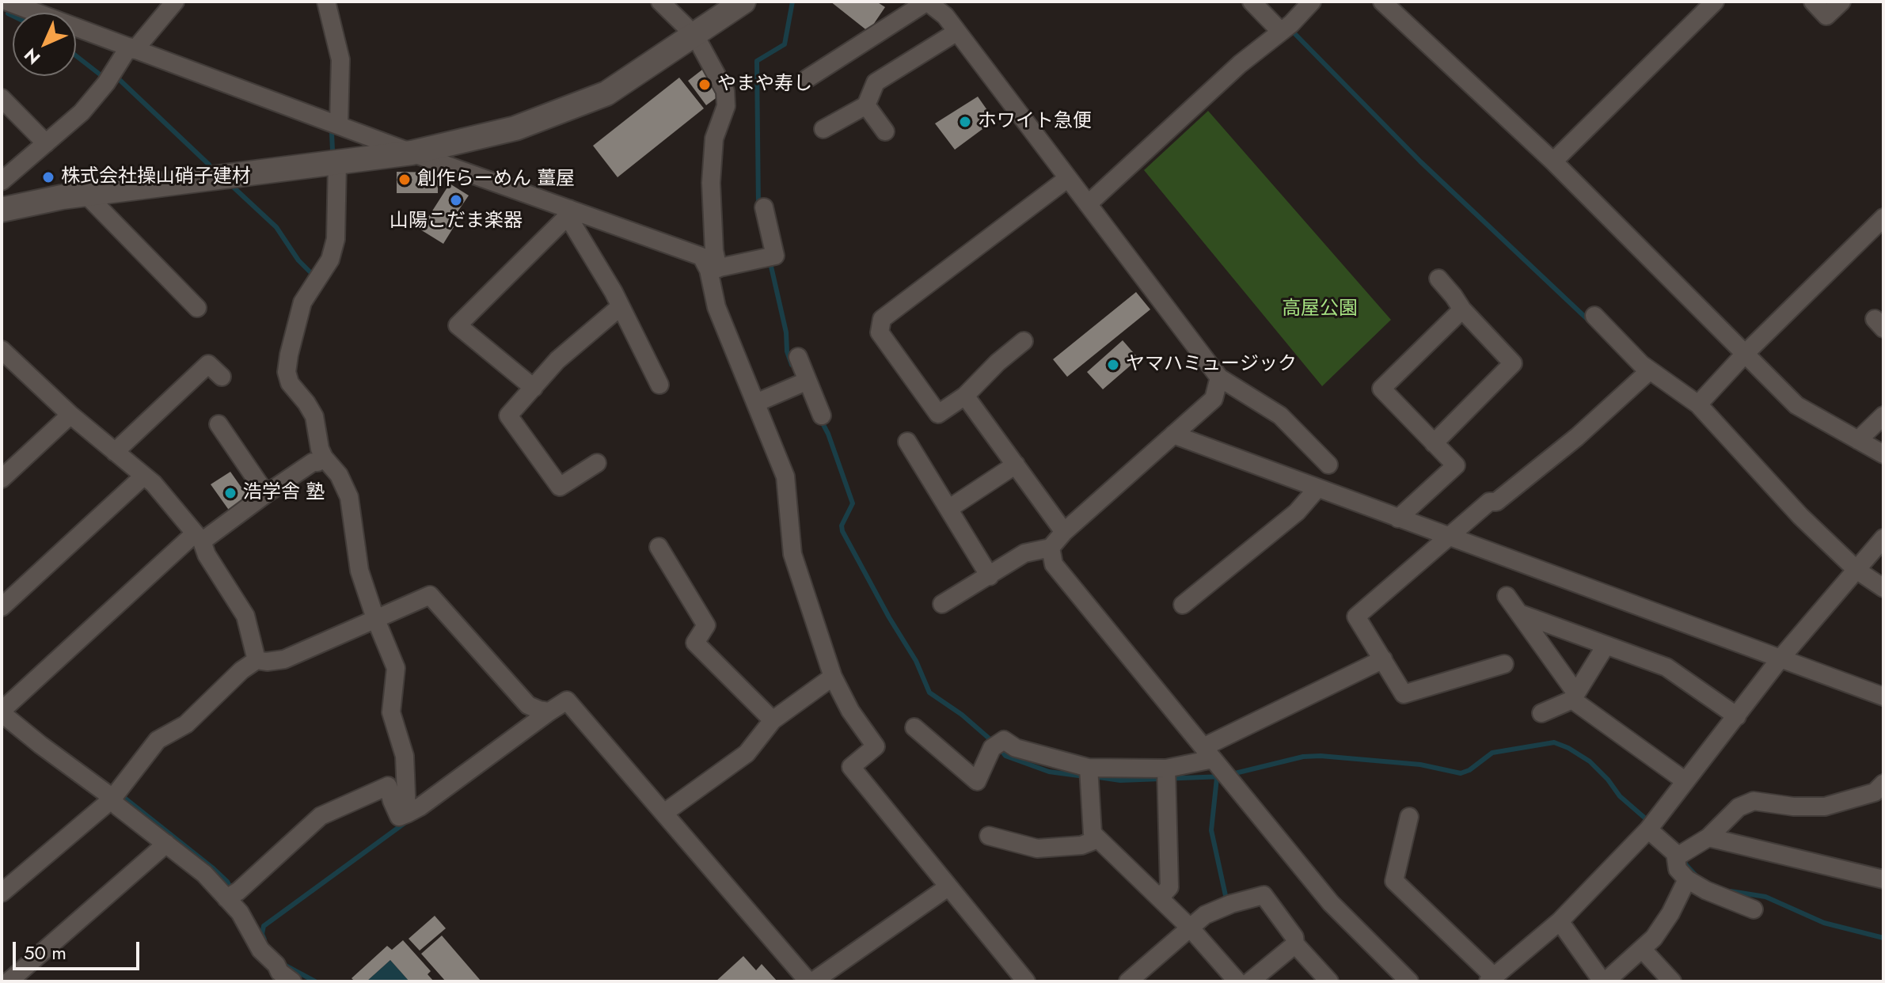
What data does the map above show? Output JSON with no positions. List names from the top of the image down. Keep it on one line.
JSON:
{"parks":["高屋公園"],"places":["やまや寿し","ホワイト急便","株式会社操山硝子建材","創作らーめん 薑屋","山陽こだま楽器","ヤマハミュージック","浩学舎 塾"],"scale_bar":"50 m","north":"bottom left"}
